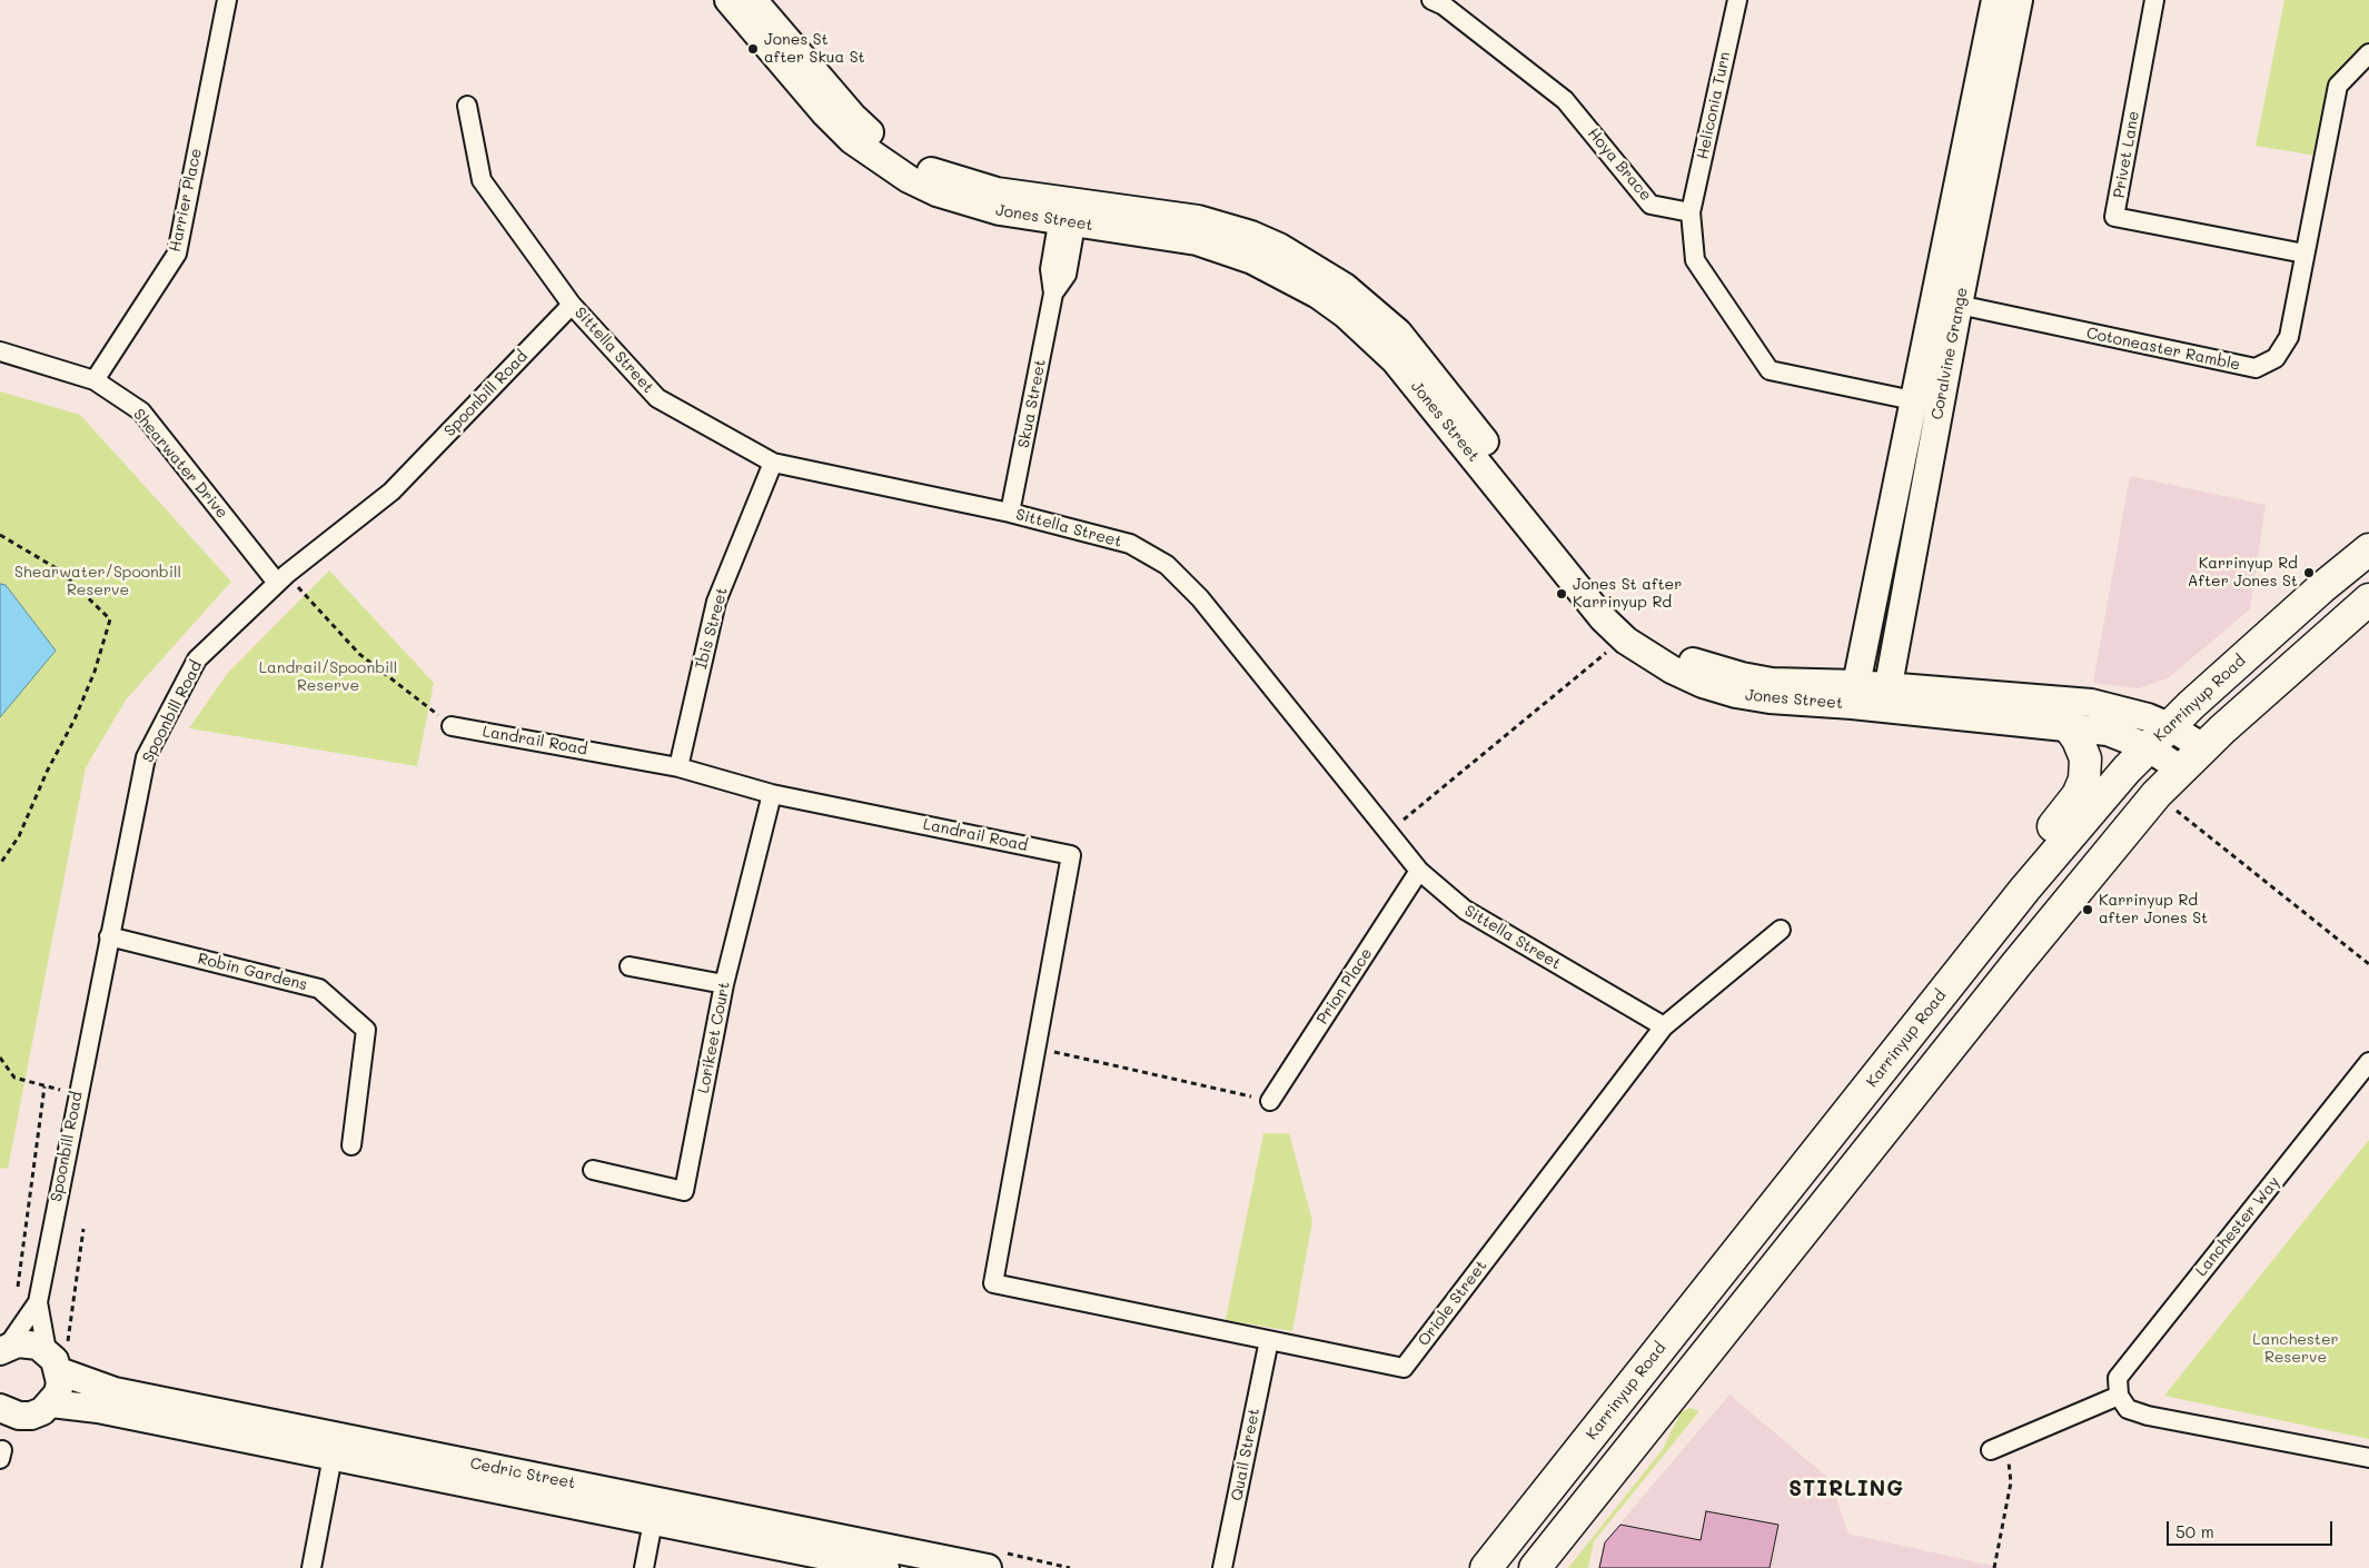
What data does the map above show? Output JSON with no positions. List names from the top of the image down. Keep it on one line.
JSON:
{"streets":{"highway":["Karrinyup Road"],"street":["Heliconia Turn","Privet Lane","Hoya Brace","Harrier Place","Jones Street","Cotoneaster Ramble","Sittella Street","Coralvine Grange","Spoonbill Road","Skua Street","Shearwater Drive","Ibis Street","Landrail Road","Robin Gardens","Prion Place","Lorikeet Court","Lanchester Way","Oriole Street","Quail Street","Cedric Street"]},"crossings":[["Heliconia Turn","Hoya Brace"],["Privet Lane","Cotoneaster Ramble"],["Harrier Place","Shearwater Drive"],["Jones Street","Coralvine Grange"],["Jones Street","Skua Street"],["Jones Street","Karrinyup Road"],["Cotoneaster Ramble","Coralvine Grange"],["Sittella Street","Spoonbill Road"],["Sittella Street","Skua Street"],["Sittella Street","Ibis Street"],["Sittella Street","Prion Place"],["Sittella Street","Oriole Street"],["Spoonbill Road","Shearwater Drive"],["Spoonbill Road","Robin Gardens"],["Spoonbill Road","Cedric Street"],["Ibis Street","Landrail Road"],["Landrail Road","Lorikeet Court"],["Landrail Road","Oriole Street"],["Oriole Street","Quail Street"]],"districts":["STIRLING"],"parks":["Shearwater/Spoonbill Reserve","Landrail/Spoonbill Reserve","Lanchester Reserve"],"places":["Jones St after Skua St","Karrinyup Rd After Jones St","Jones St after Karrinyup Rd","Karrinyup Rd after Jones St"],"scale_bar":"50 m"}
